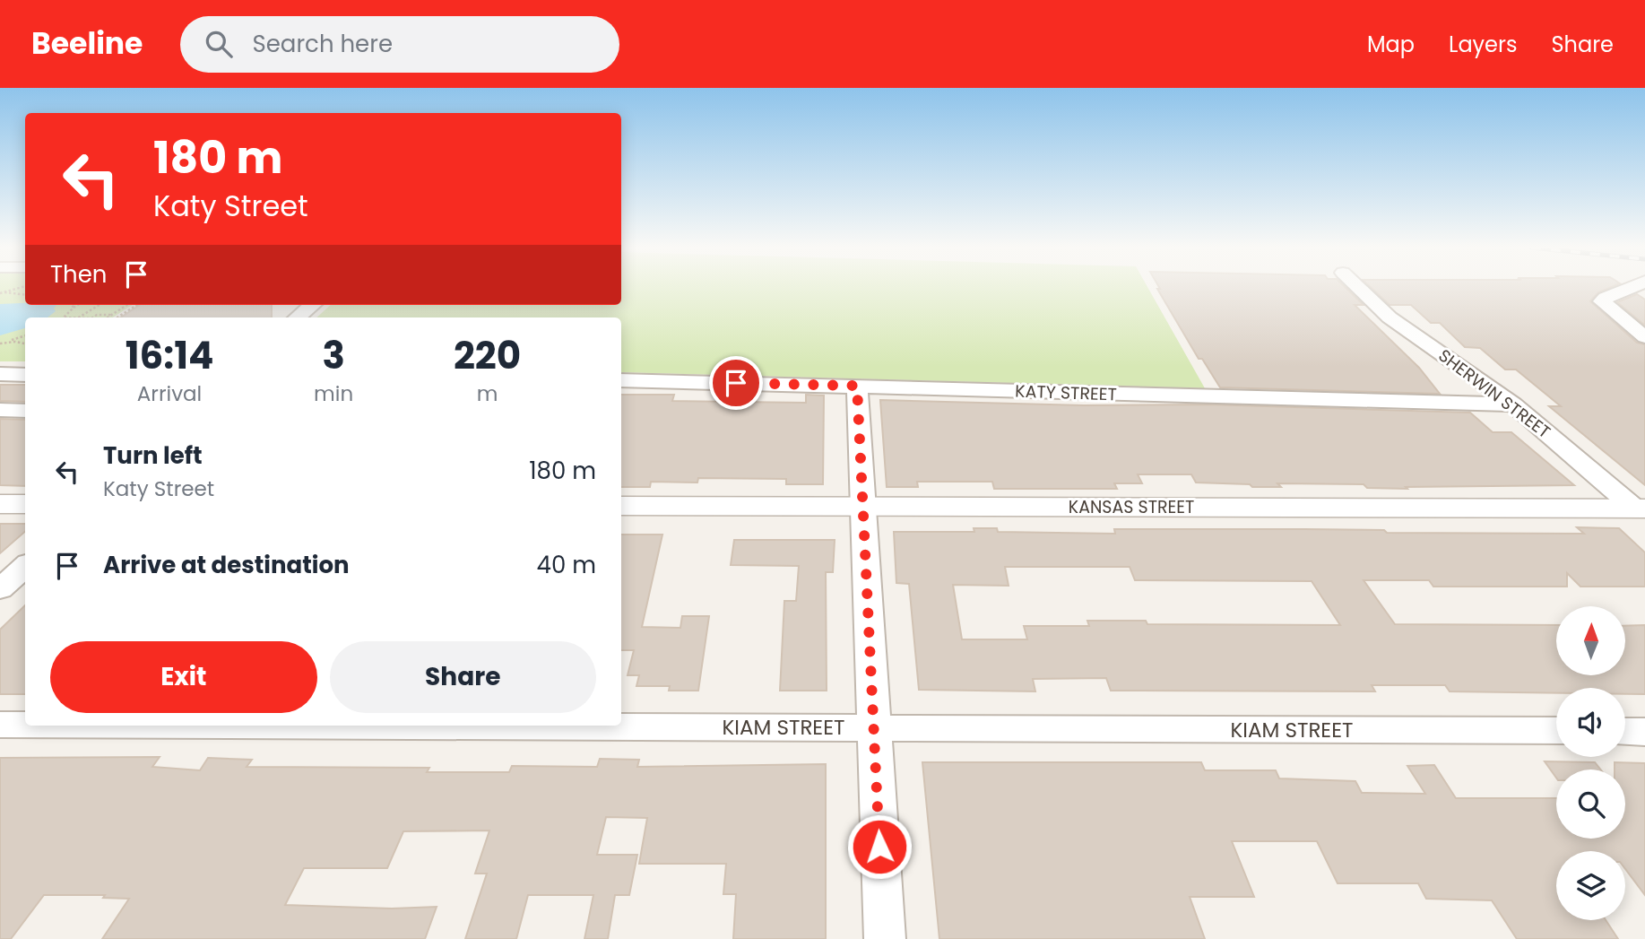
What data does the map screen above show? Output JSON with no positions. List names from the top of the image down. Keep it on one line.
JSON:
{"streets":{"street":["KATY STREET","SHERWIN STREET","KANSAS STREET","KIAM STREET"]},"crossings":[["KATY STREET","SHERWIN STREET"],["SHERWIN STREET","KANSAS STREET"]],"north":"top","page":{"header":"Beeline","search":"Search here","nav":["Map","Layers","Share"],"turn":["180 m","Katy Street"],"then":"Then","eta":["16:14","Arrival","3","min","220","m"],"list":[{"name":"Turn left","note":"Katy Street","value":"180 m"},{"name":"Arrive at destination","value":"40 m"}],"buttons":["Exit","Share"]}}
